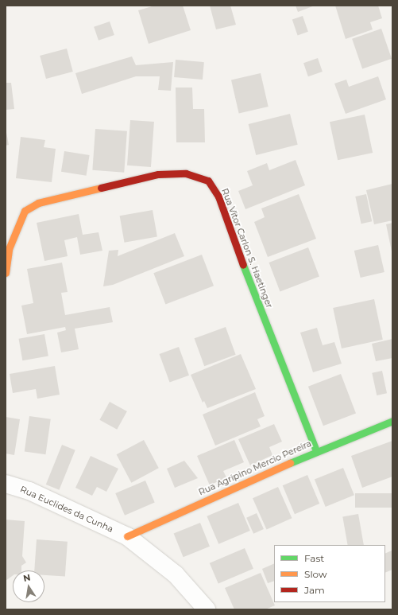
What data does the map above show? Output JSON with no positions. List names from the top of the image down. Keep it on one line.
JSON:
{"streets":{"street":["Rua Vitor Carlon S. Haetinger","Rua Agripino Mercio Pereira","Rua Euclides da Cunha"]},"crossings":[["Rua Vitor Carlon S. Haetinger","Rua Agripino Mercio Pereira"],["Rua Agripino Mercio Pereira","Rua Euclides da Cunha"]],"legend":["Fast","Slow","Jam"],"north":"top"}
